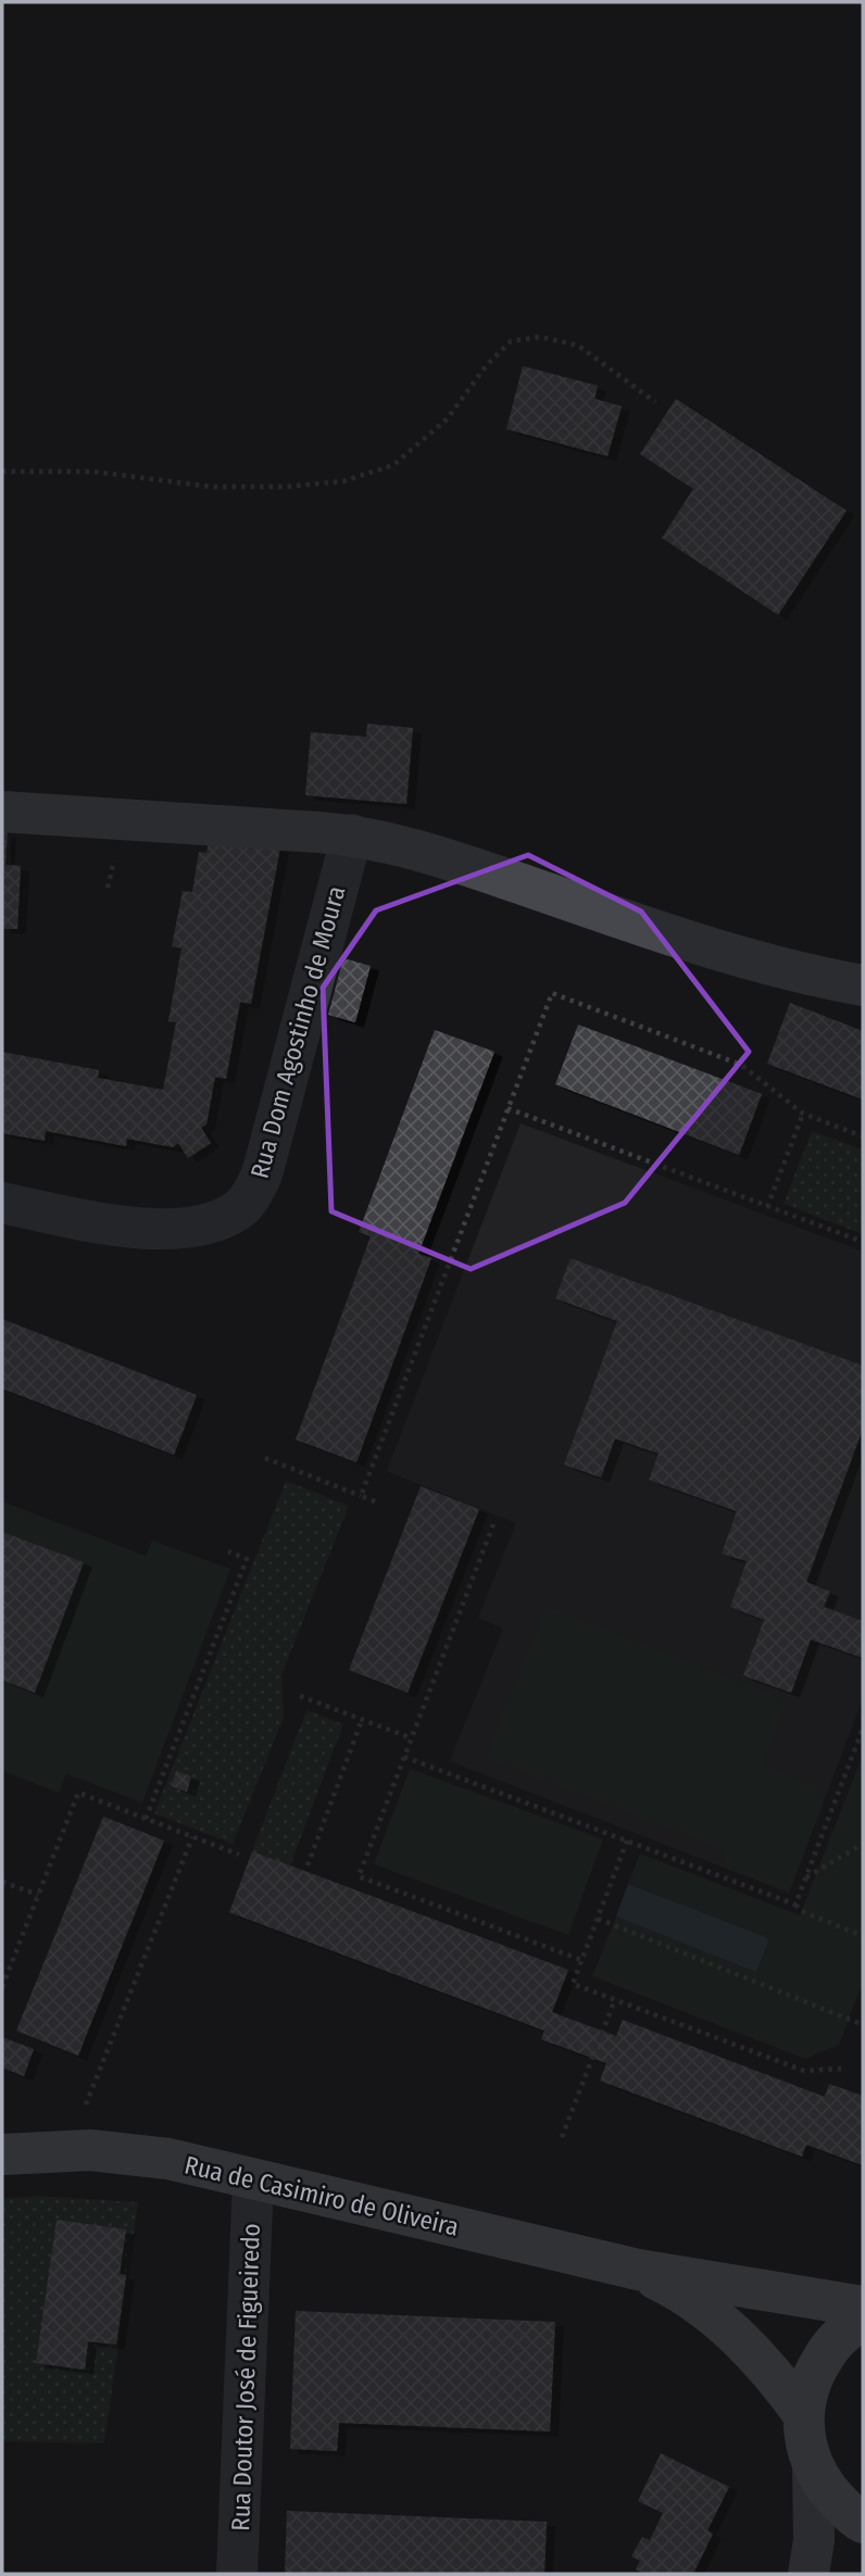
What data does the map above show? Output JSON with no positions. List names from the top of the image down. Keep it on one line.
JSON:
{"streets":{"main road":["Rua de Casimiro de Oliveira"],"street":["Rua Dom Agostinho de Moura","Rua Doutor José de Figueiredo"]},"crossings":[["Rua de Casimiro de Oliveira","Rua Doutor José de Figueiredo"]]}
